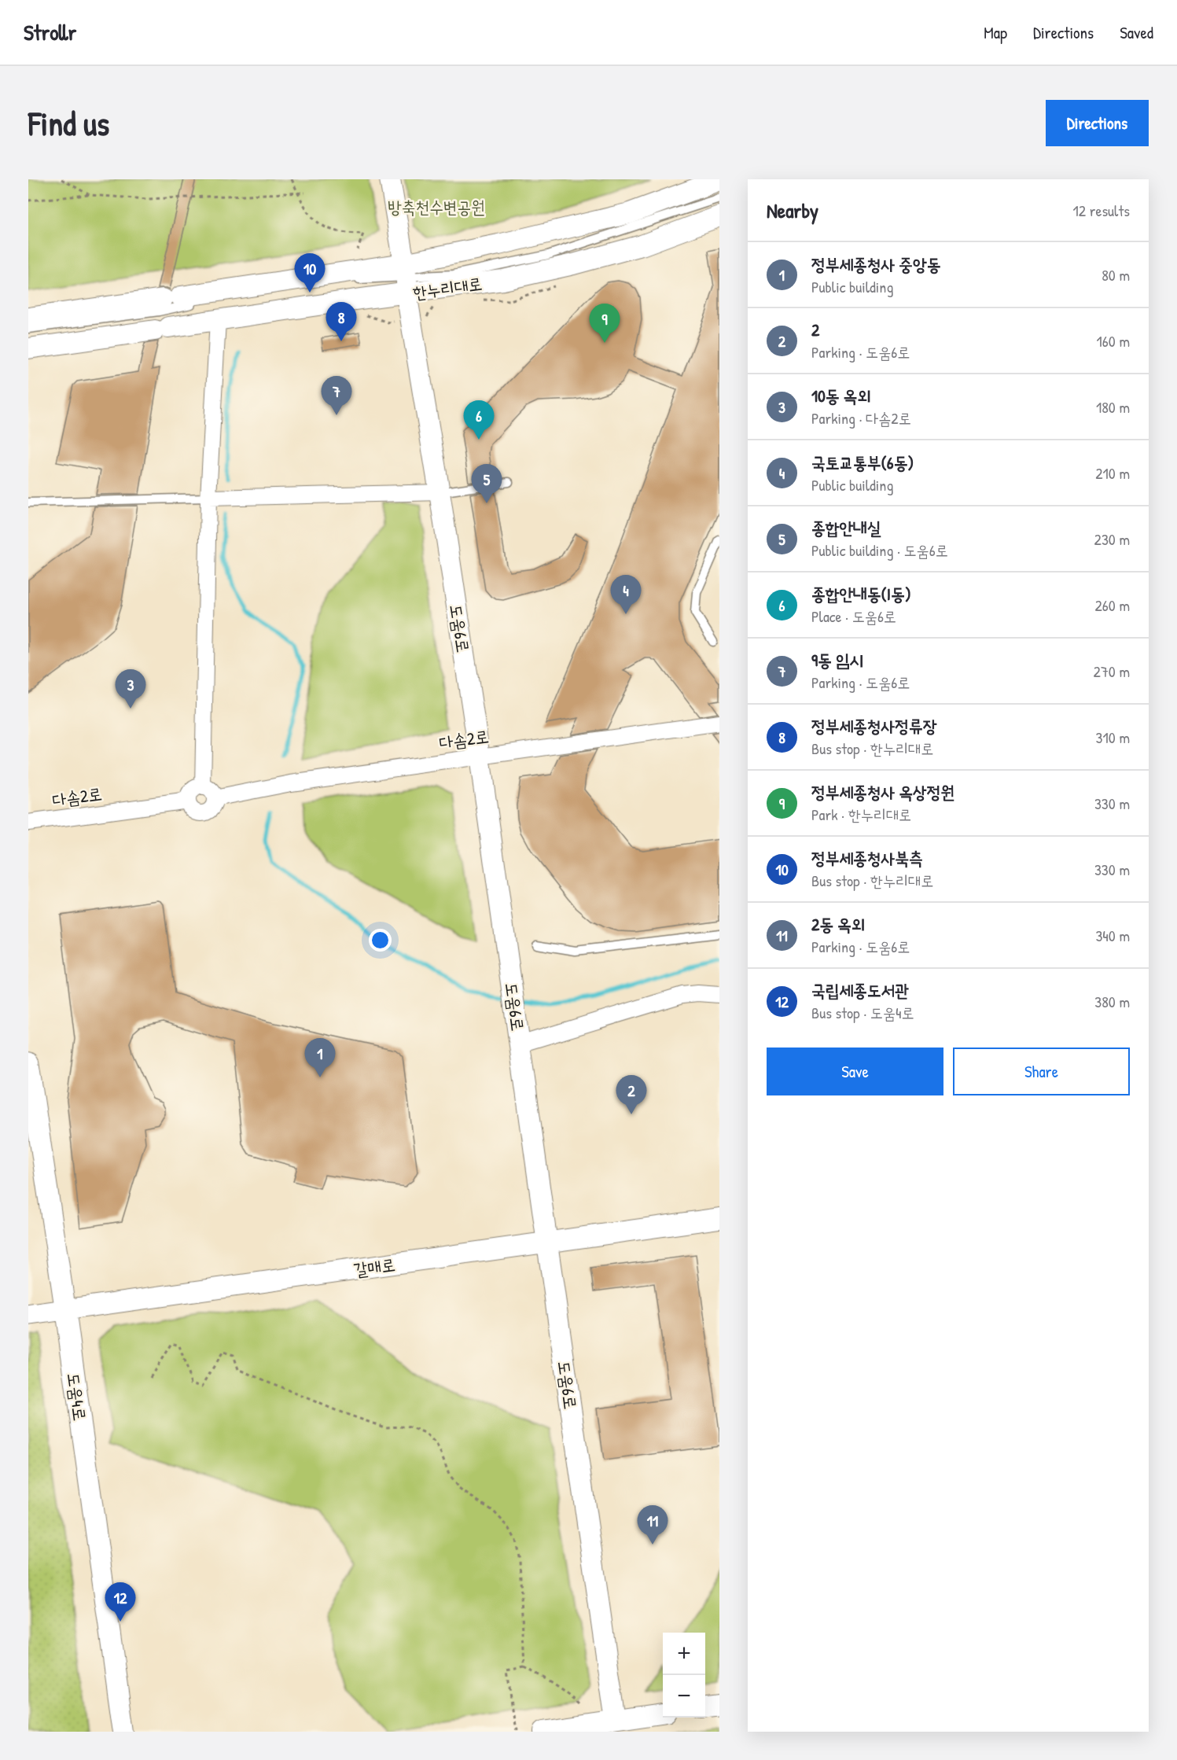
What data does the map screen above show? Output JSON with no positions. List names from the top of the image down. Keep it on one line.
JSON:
{"streets":{"street":["한누리대로","도움6로","다솜2로","갈매로","도움4로"]},"crossings":[["한누리대로","도움6로"],["도움6로","다솜2로"],["도움6로","갈매로"],["갈매로","도움4로"]],"parks":["방축천수변공원"],"page":{"header":"Strollr","nav":["Map","Directions","Saved"],"buttons":["Directions",["Save","Share"]],"title":"Find us","heading":["Nearby","12 results"],"list":[{"mark":"1","name":"정부세종청사 중앙동","note":"Public building","value":"80 m"},{"mark":"2","name":"2","note":"Parking · 도움6로","value":"160 m"},{"mark":"3","name":"10동 옥외","note":"Parking · 다솜2로","value":"180 m"},{"mark":"4","name":"국토교통부(6동)","note":"Public building","value":"210 m"},{"mark":"5","name":"종합안내실","note":"Public building · 도움6로","value":"230 m"},{"mark":"6","name":"종합안내동(I동)","note":"Place · 도움6로","value":"260 m"},{"mark":"7","name":"9동 임시","note":"Parking · 도움6로","value":"270 m"},{"mark":"8","name":"정부세종청사정류장","note":"Bus stop · 한누리대로","value":"310 m"},{"mark":"9","name":"정부세종청사 옥상정원","note":"Park · 한누리대로","value":"330 m"},{"mark":"10","name":"정부세종청사북측","note":"Bus stop · 한누리대로","value":"330 m"},{"mark":"11","name":"2동 옥외","note":"Parking · 도움6로","value":"340 m"},{"mark":"12","name":"국립세종도서관","note":"Bus stop · 도움4로","value":"380 m"}],"pins":["10","8","9","7","6","5","4","3","1","2","11","12"],"map_buttons":["+","−"]}}
